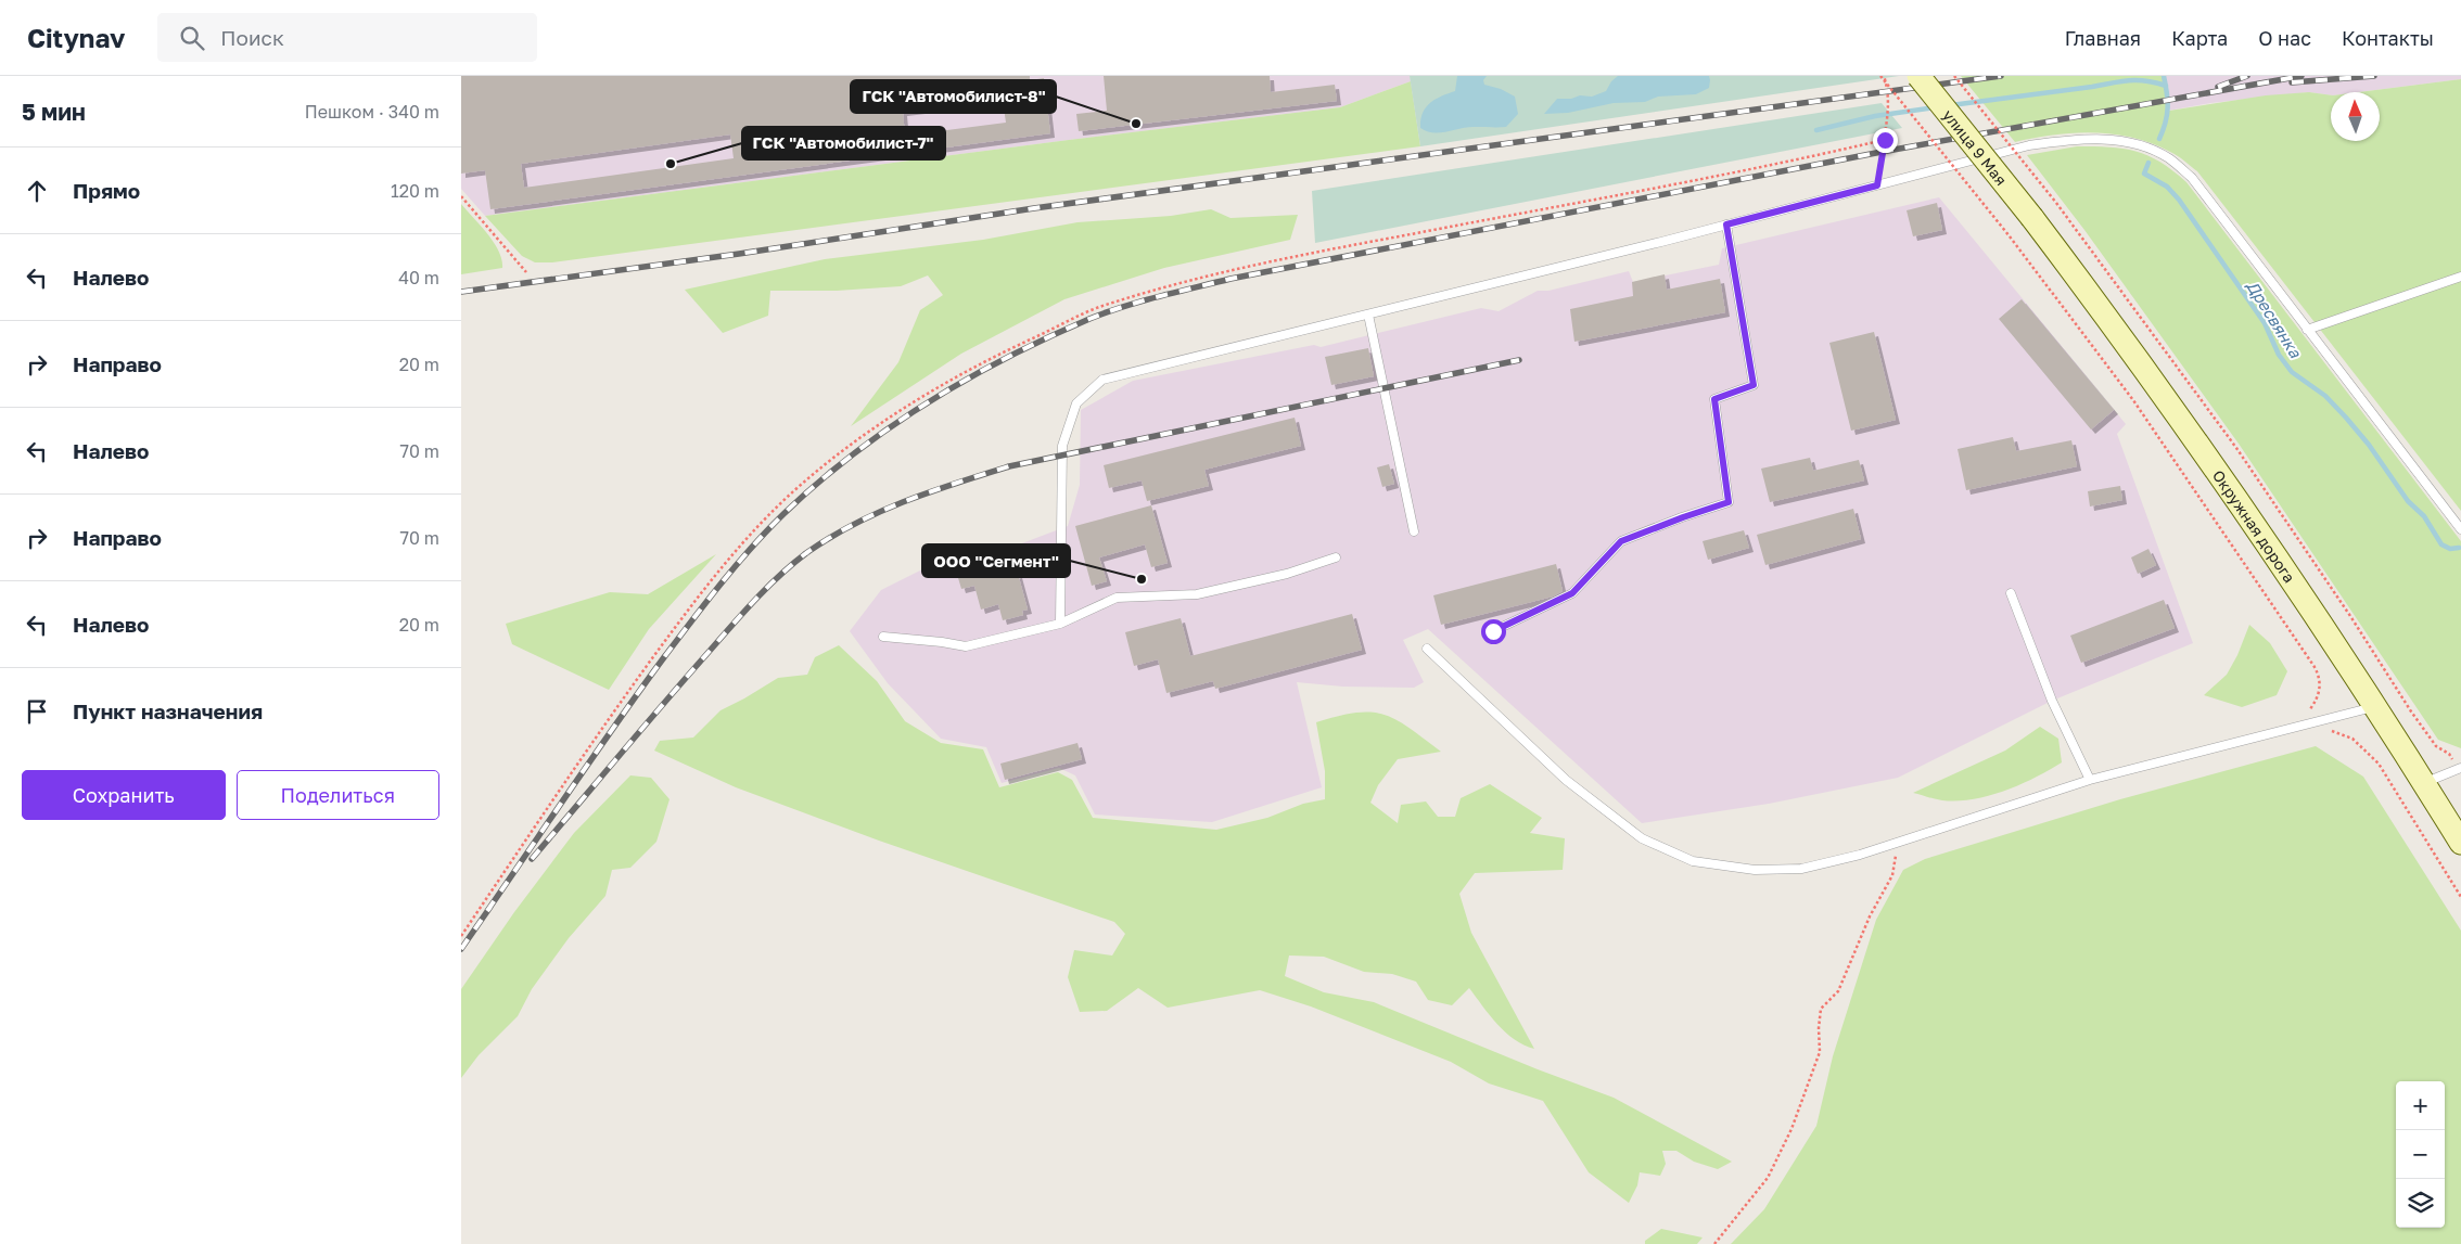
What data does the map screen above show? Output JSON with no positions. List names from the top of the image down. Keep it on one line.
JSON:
{"streets":{"main road":["улица 9 Мая","Окружная дорога"]},"crossings":[["улица 9 Мая","Окружная дорога"]],"water":["Дресвянка"],"places":["ГСК \"Автомобилист-8\"","ГСК \"Автомобилист-7\"","ООО \"Сегмент\""],"north":"top","page":{"header":"Citynav","search":"Поиск","nav":["Главная","Карта","О нас","Контакты"],"heading":["5 мин","Пешком · 340 m"],"list":[["Прямо","120 m"],["Налево","40 m"],["Направо","20 m"],["Налево","70 m"],["Направо","70 m"],["Налево","20 m"],"Пункт назначения"],"buttons":["Сохранить","Поделиться"],"map_buttons":["+","−"]}}
